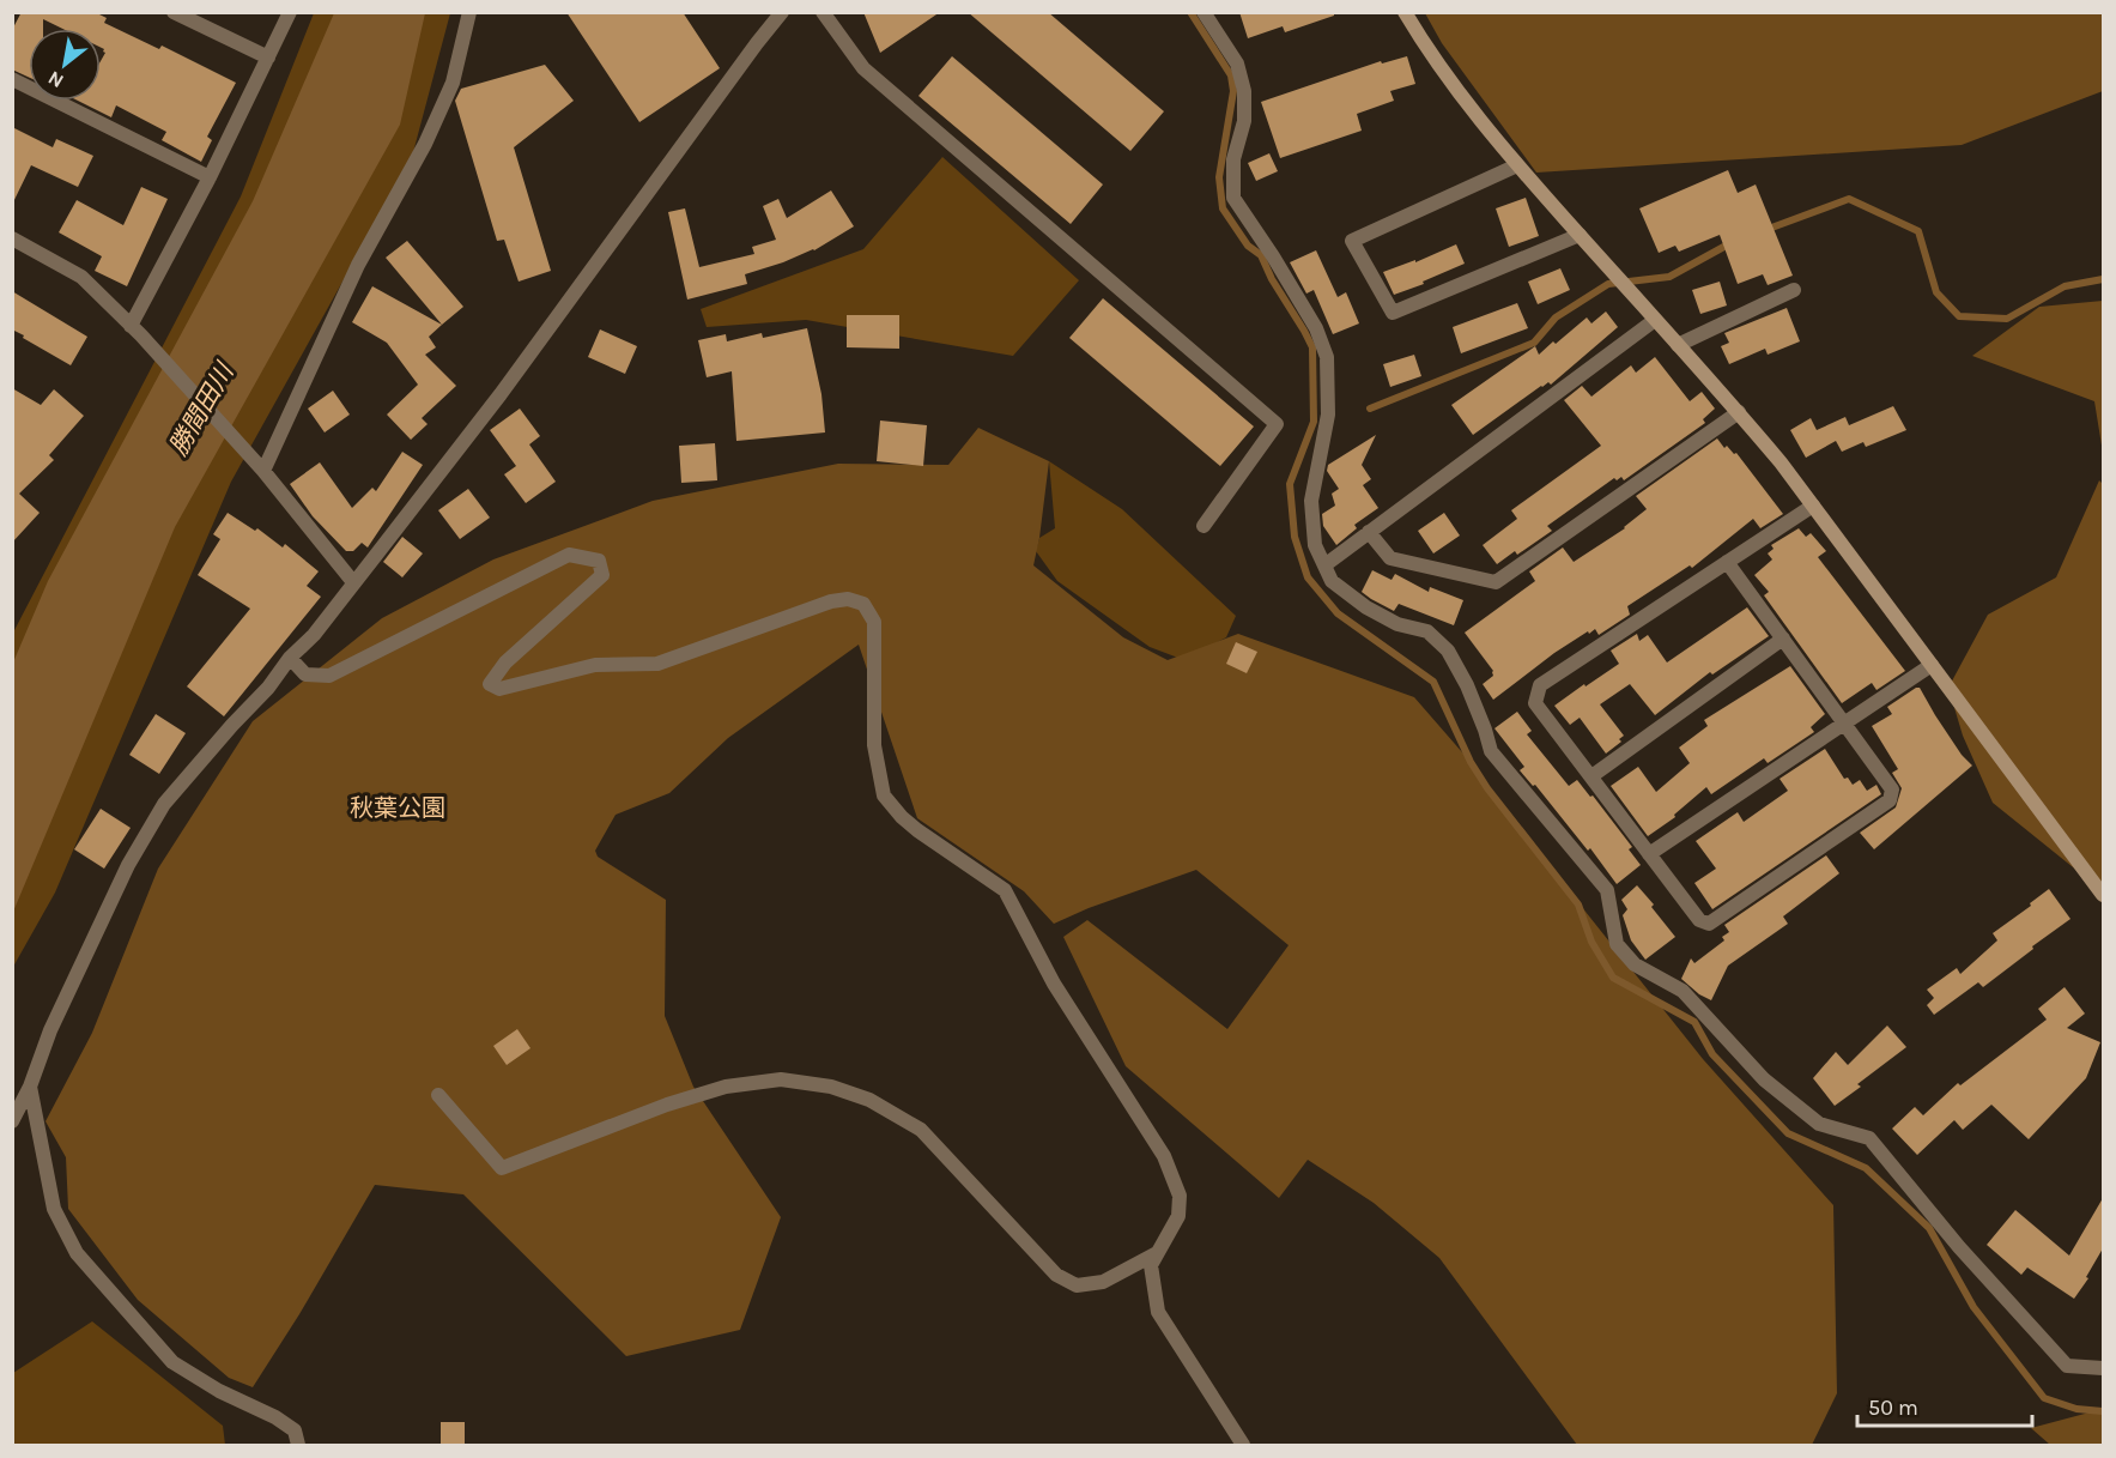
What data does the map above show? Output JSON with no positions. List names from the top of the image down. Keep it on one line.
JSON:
{"water":["勝間田川"],"parks":["秋葉公園"],"scale_bar":"50 m","north":"bottom left"}
